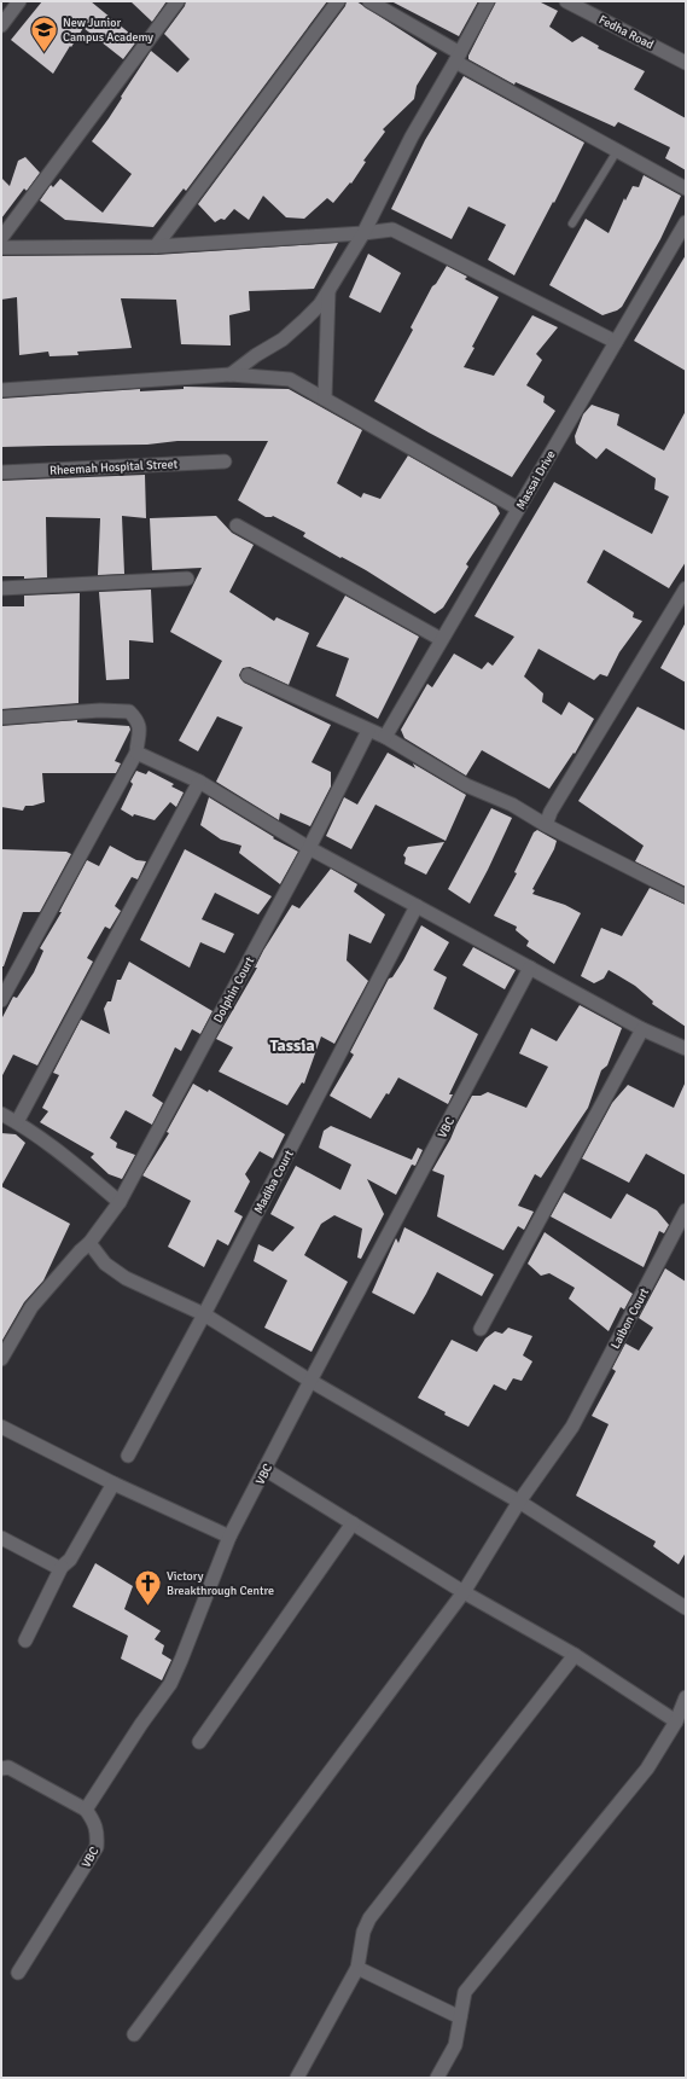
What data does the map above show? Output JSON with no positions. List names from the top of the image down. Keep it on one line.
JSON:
{"streets":{"street":["Fedha Road","Rheemah Hospital Street","Massai Drive","Dolphin Court","VBC","Madiba Court","Laibon Court"]},"districts":["Tassia"],"places":{"school or university":["New Junior Campus Academy"],"church":["Victory Breakthrough Centre"]}}
